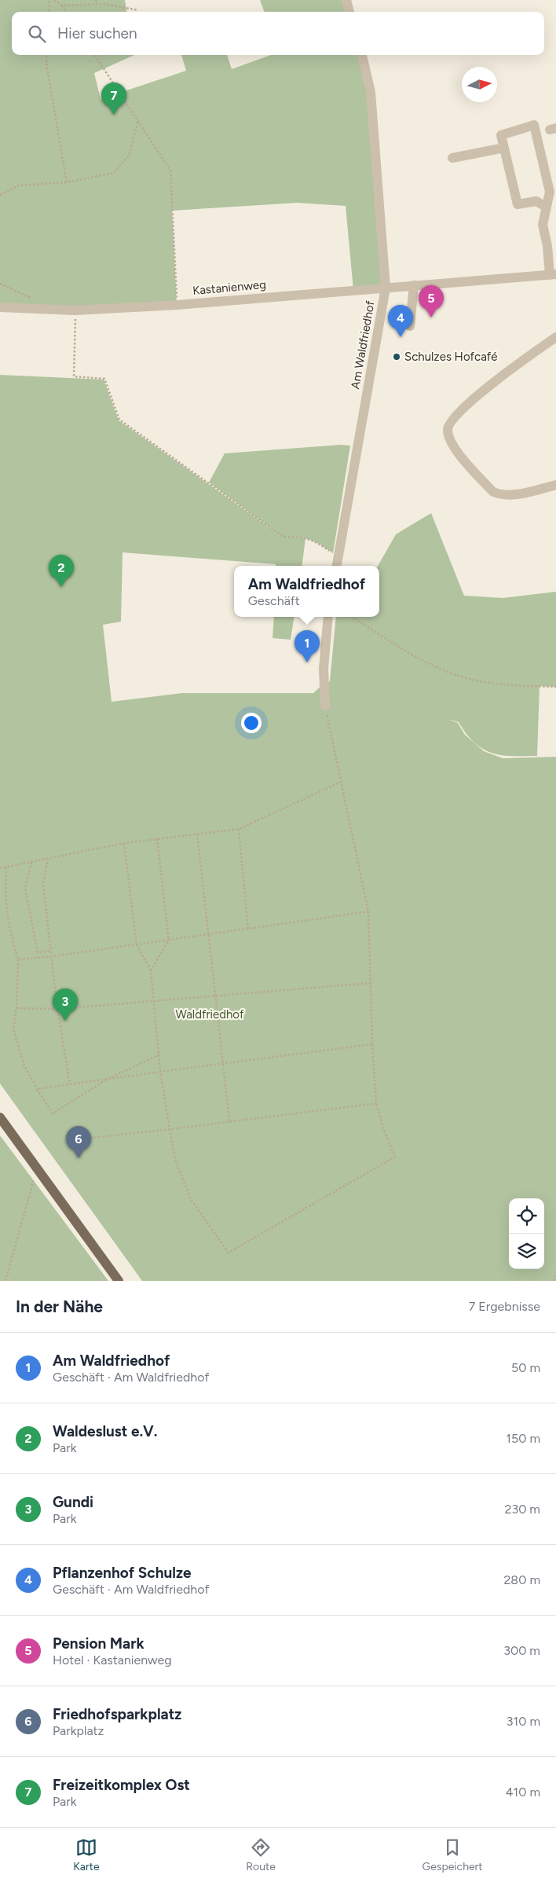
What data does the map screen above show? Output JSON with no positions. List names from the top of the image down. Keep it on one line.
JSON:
{"streets":{"street":["Kastanienweg","Am Waldfriedhof"]},"crossings":[["Kastanienweg","Am Waldfriedhof"]],"parks":["Waldfriedhof"],"places":["Schulzes Hofcafé"],"north":"right","page":{"search":"Hier suchen","pins":["7","5","4","2","1","3","6"],"popup":["Am Waldfriedhof","Geschäft"],"heading":["In der Nähe","7 Ergebnisse"],"list":[{"mark":"1","name":"Am Waldfriedhof","note":"Geschäft · Am Waldfriedhof","value":"50 m"},{"mark":"2","name":"Waldeslust e.V.","note":"Park","value":"150 m"},{"mark":"3","name":"Gundi","note":"Park","value":"230 m"},{"mark":"4","name":"Pflanzenhof Schulze","note":"Geschäft · Am Waldfriedhof","value":"280 m"},{"mark":"5","name":"Pension Mark","note":"Hotel · Kastanienweg","value":"300 m"},{"mark":"6","name":"Friedhofsparkplatz","note":"Parkplatz","value":"310 m"},{"mark":"7","name":"Freizeitkomplex Ost","note":"Park","value":"410 m"}],"nav":["Karte","Route","Gespeichert"]}}
